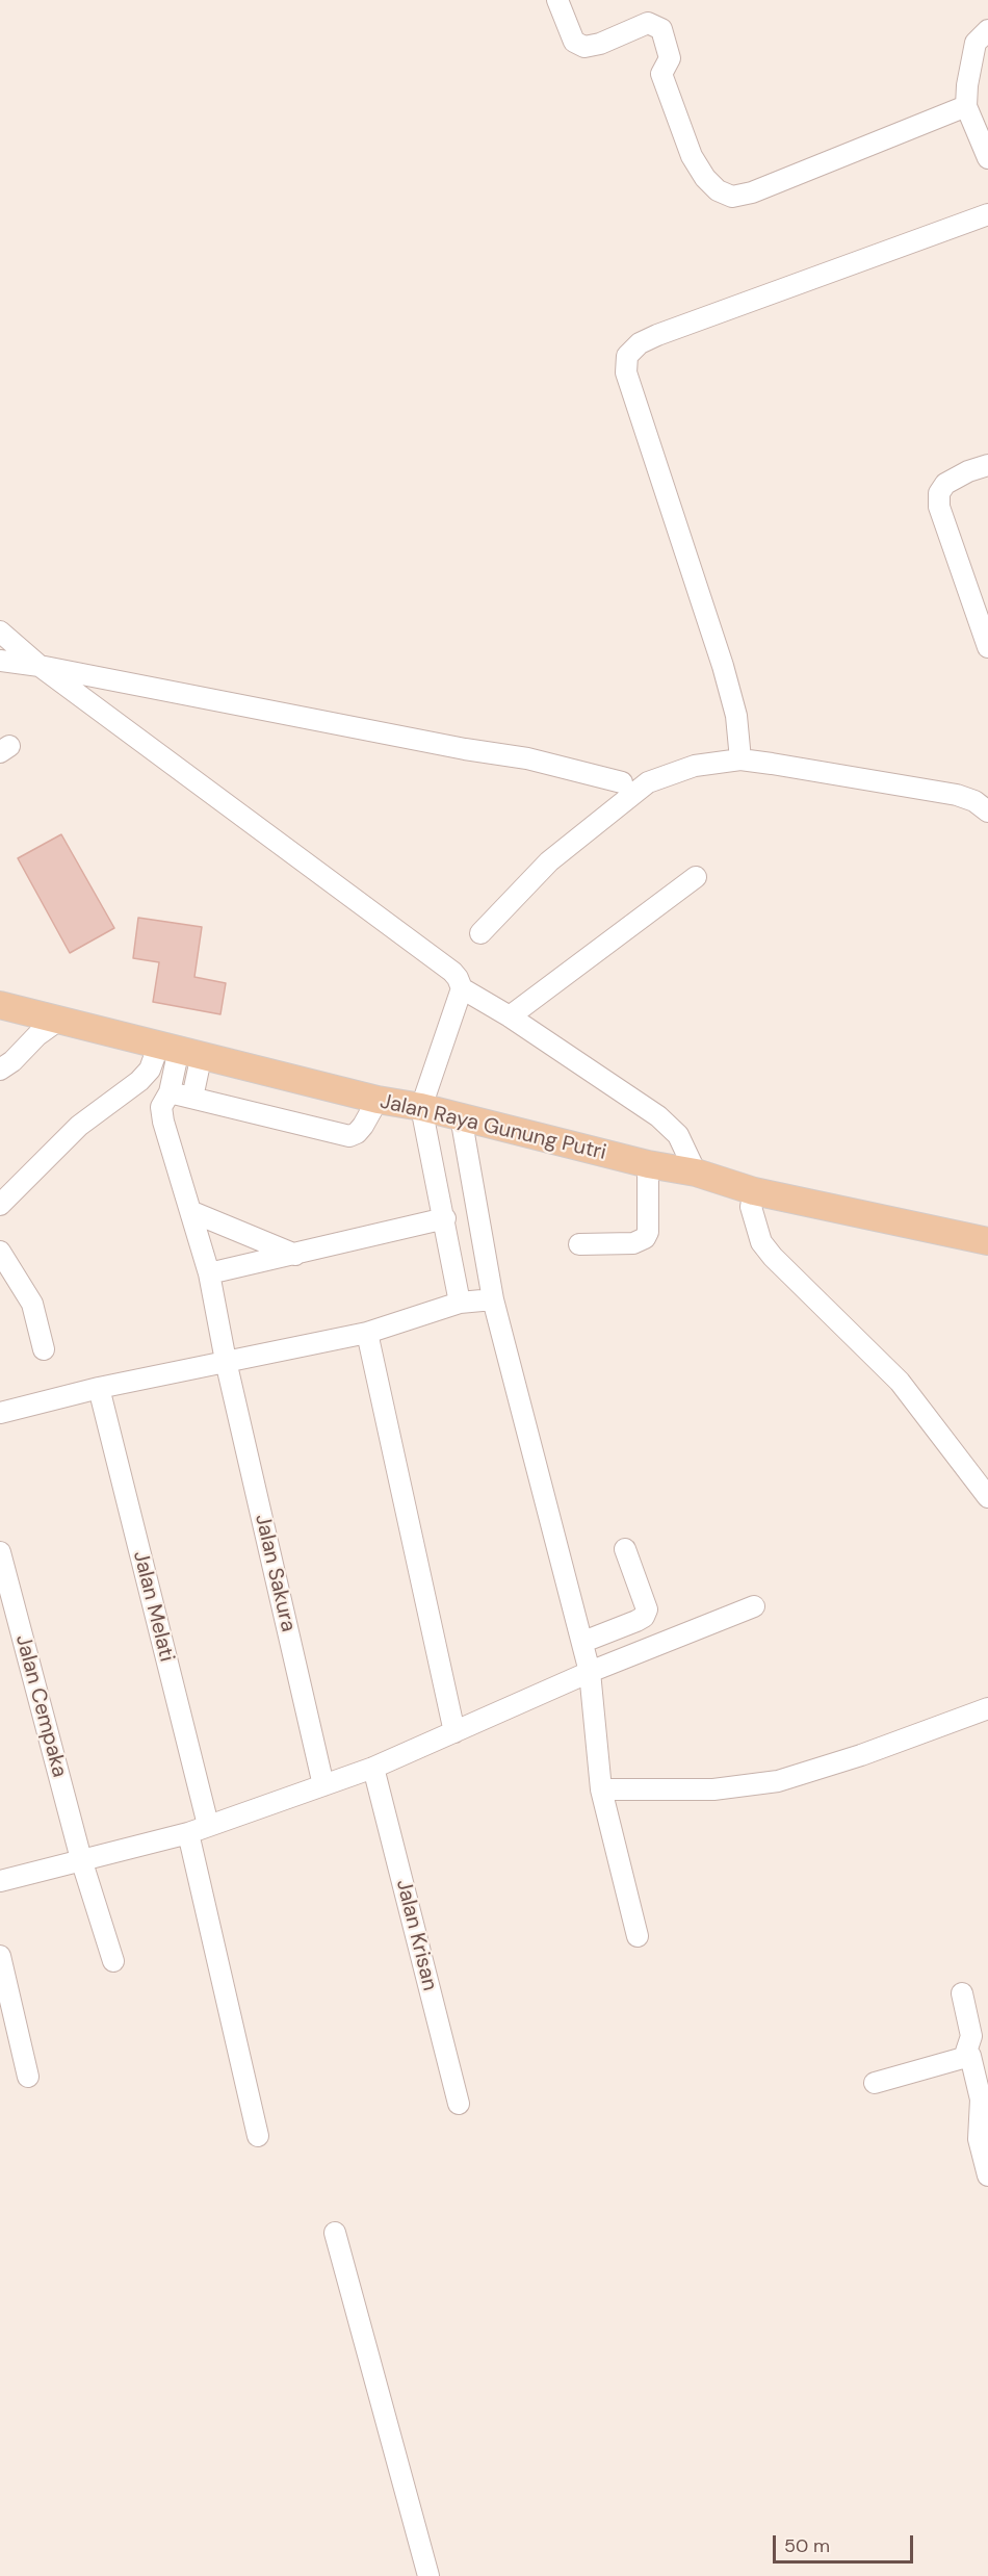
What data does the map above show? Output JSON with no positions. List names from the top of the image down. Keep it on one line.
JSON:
{"streets":{"main road":["Jalan Raya Gunung Putri"],"street":["Jalan Sakura","Jalan Melati","Jalan Cempaka","Jalan Krisan"]},"crossings":[["Jalan Raya Gunung Putri","Jalan Sakura"]],"scale_bar":"50 m"}
